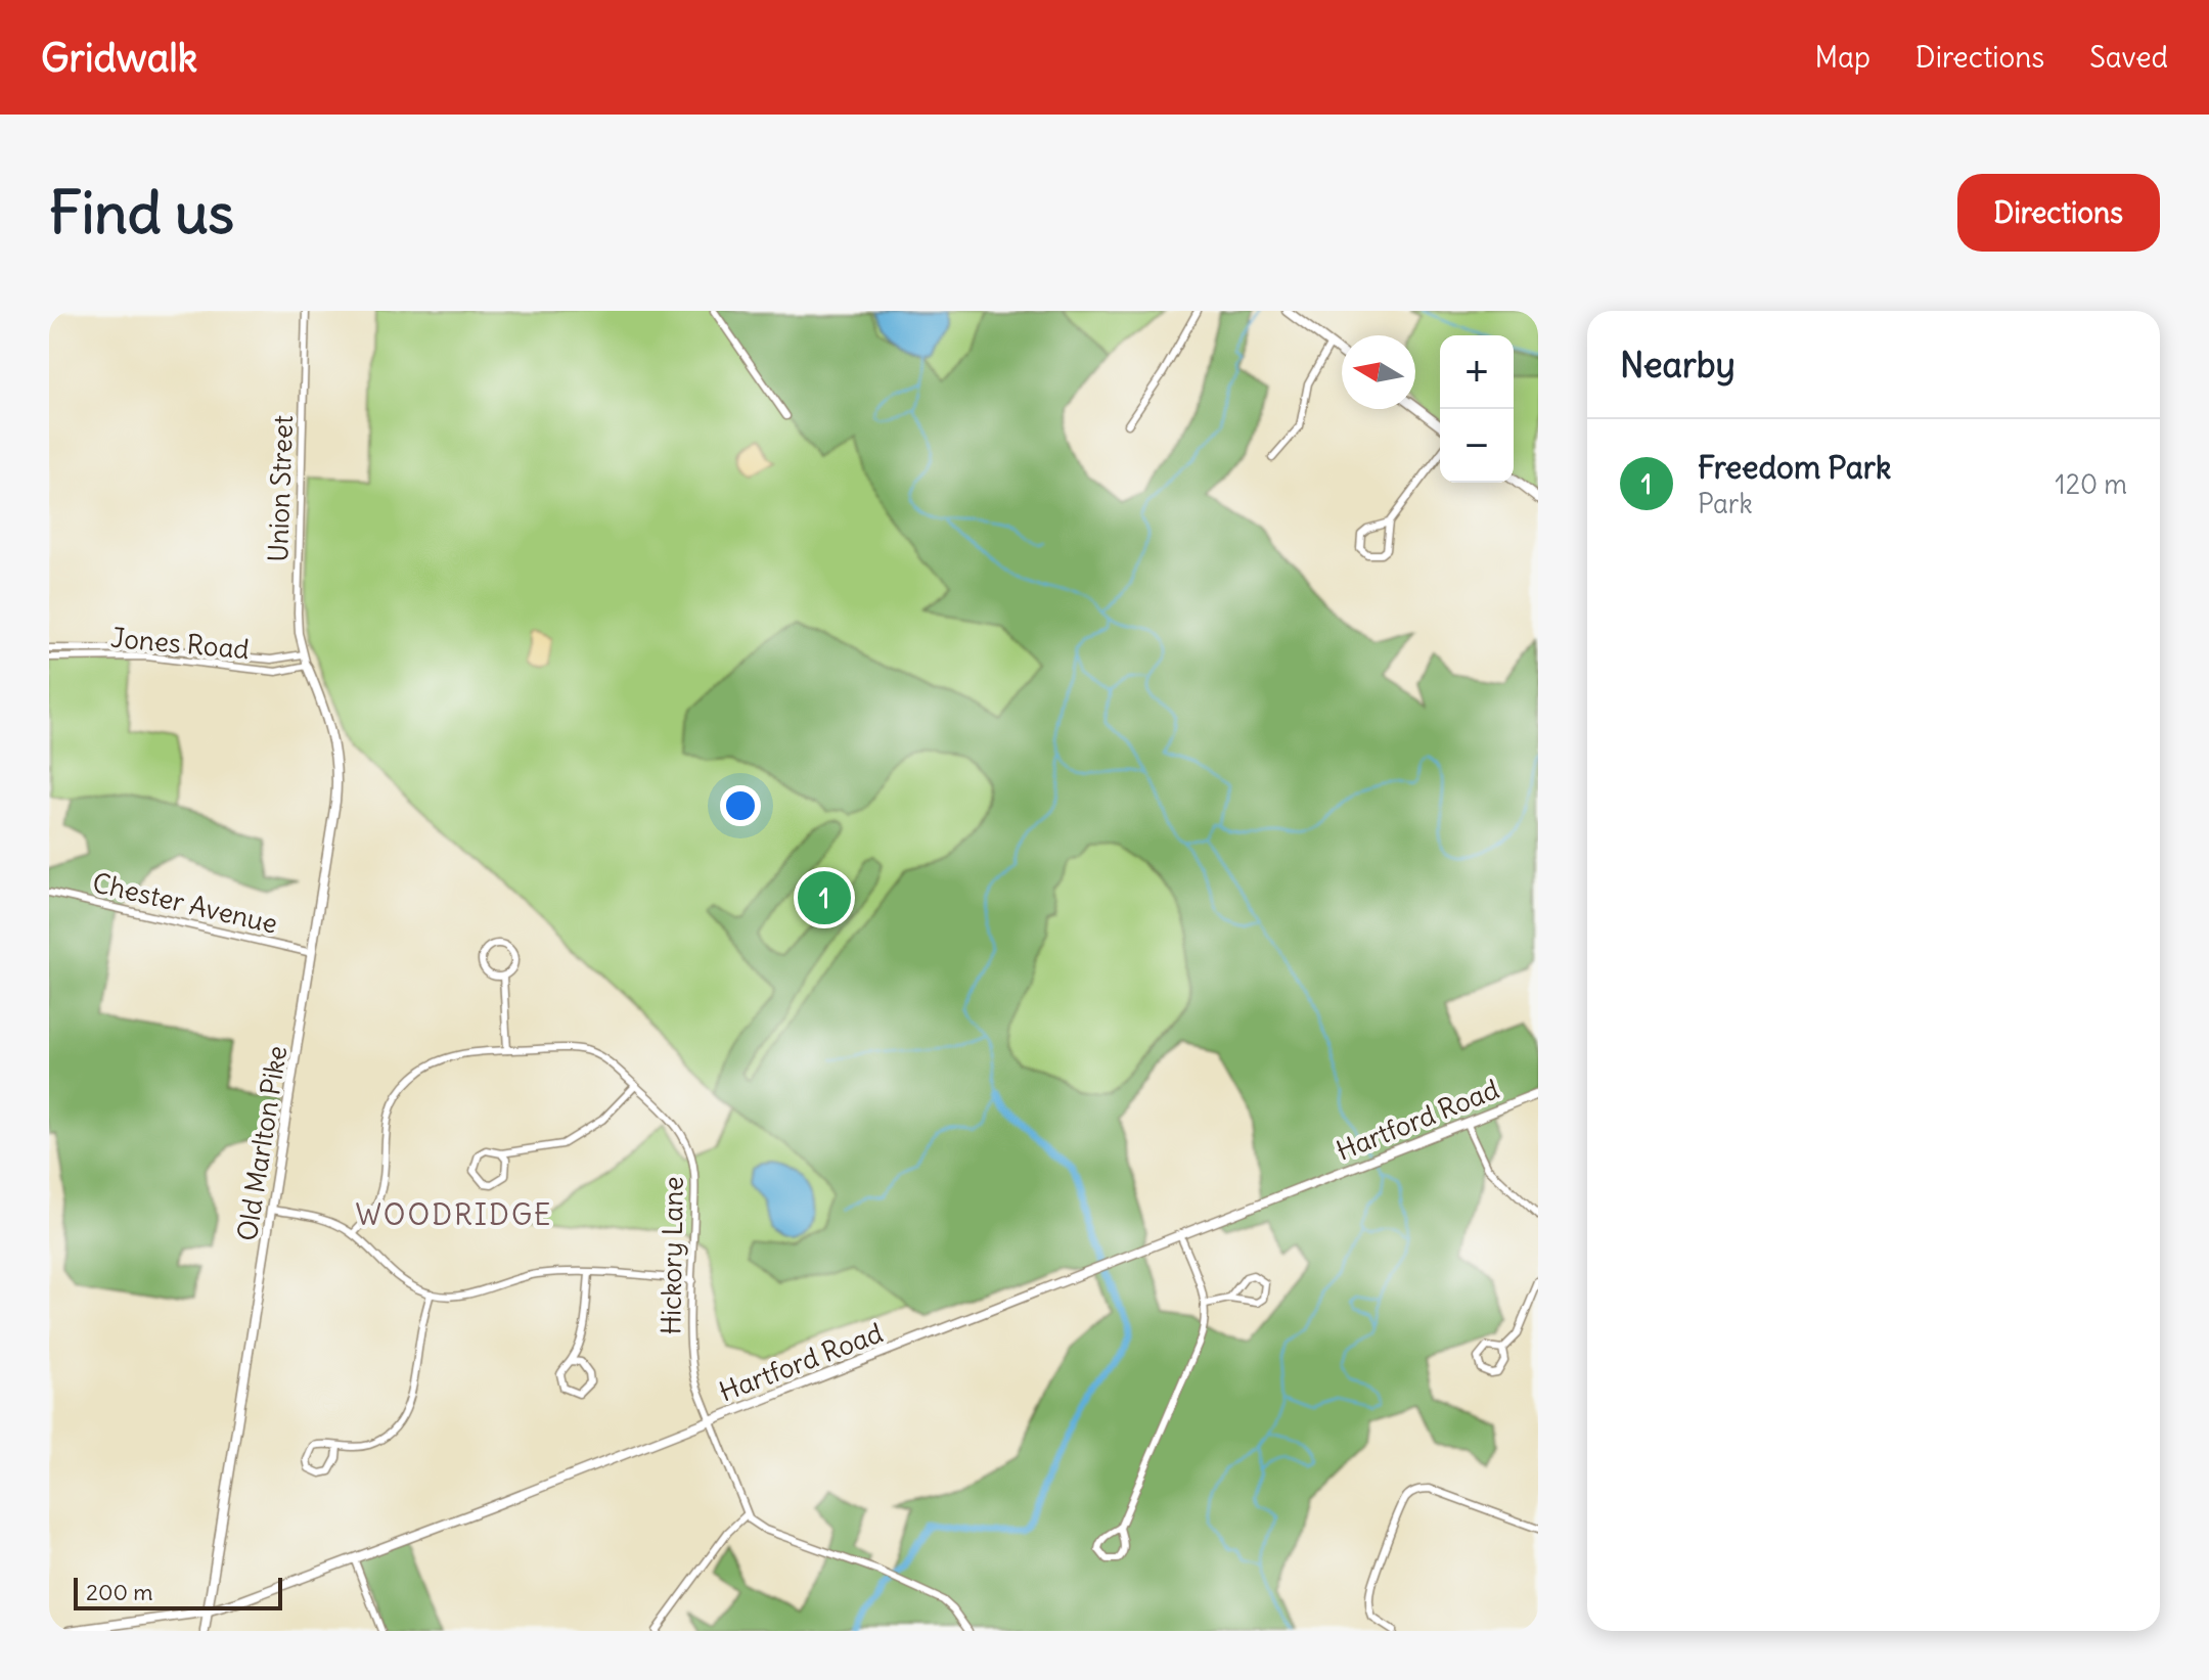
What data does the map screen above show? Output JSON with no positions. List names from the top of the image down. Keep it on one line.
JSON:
{"streets":{"street":["Union Street","Jones Road","Chester Avenue","Hartford Road","Old Marlton Pike","Hickory Lane"]},"crossings":[["Union Street","Jones Road"],["Union Street","Old Marlton Pike"],["Jones Road","Old Marlton Pike"],["Chester Avenue","Old Marlton Pike"],["Hartford Road","Old Marlton Pike"],["Hartford Road","Hickory Lane"]],"districts":["WOODRIDGE"],"scale_bar":"200 m","north":"left","page":{"header":"Gridwalk","nav":["Map","Directions","Saved"],"buttons":"Directions","title":"Find us","heading":"Nearby","map_buttons":["+","−"],"list":[{"mark":"1","name":"Freedom Park","note":"Park","value":"120 m"}],"pins":"1","scale":"200 m"}}
